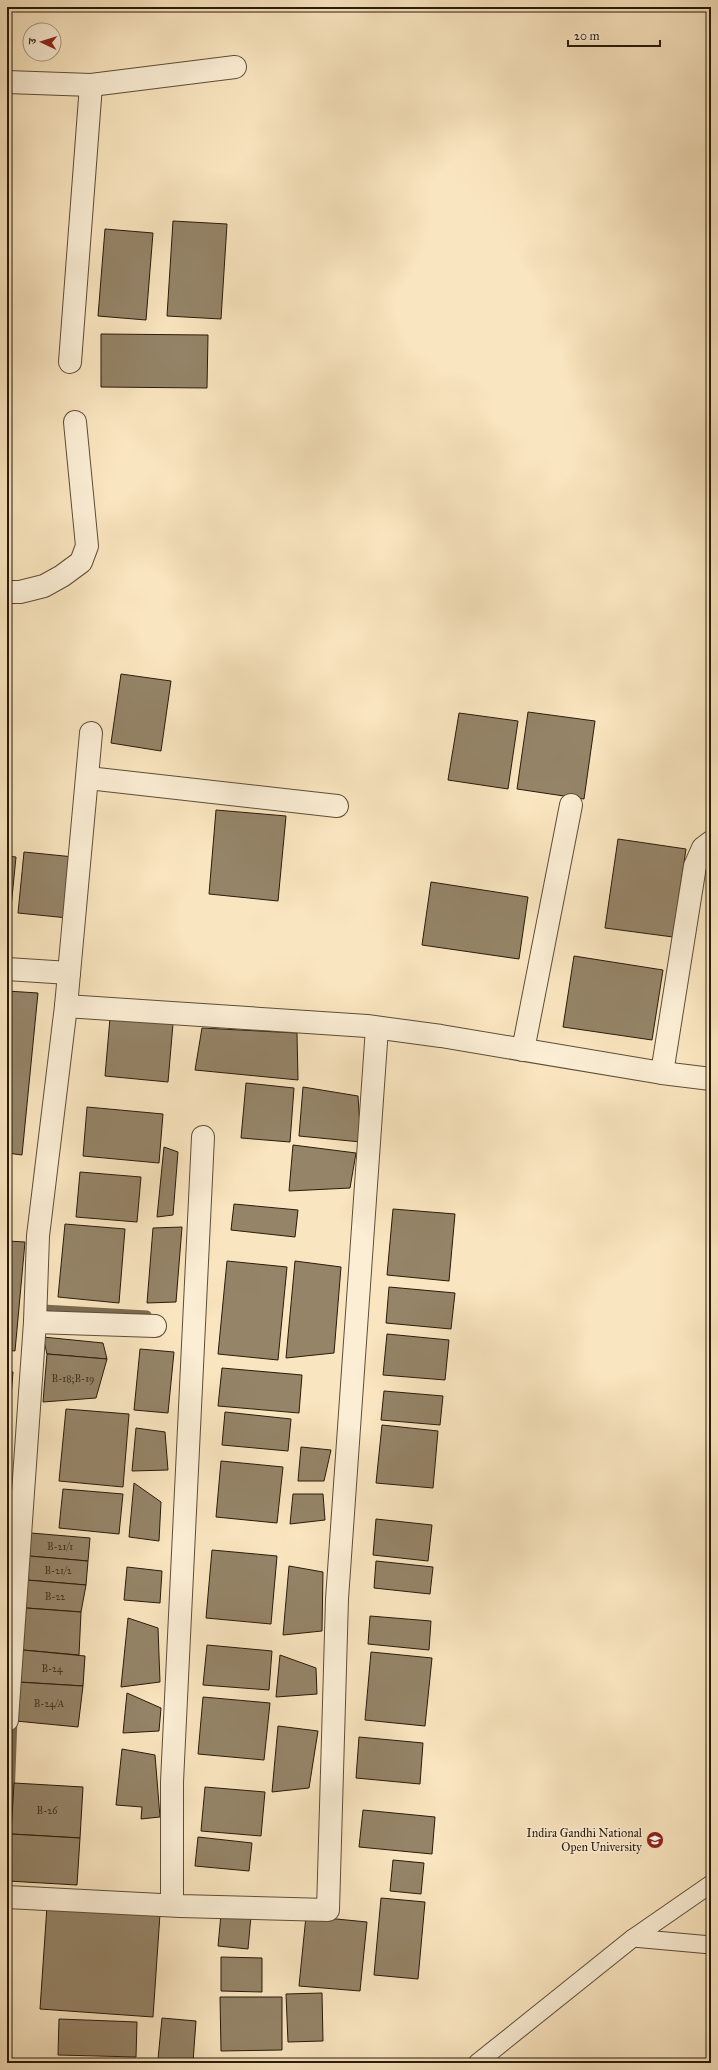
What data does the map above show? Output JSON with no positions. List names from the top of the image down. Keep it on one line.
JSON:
{"places":{"school or university":["Indira Gandhi National Open University"]},"house_numbers":["B-18;B-19","B-21/1","B-21/2","B-22","B-24","B-24/A","B-26"],"scale_bar":"20 m","north":"left"}
